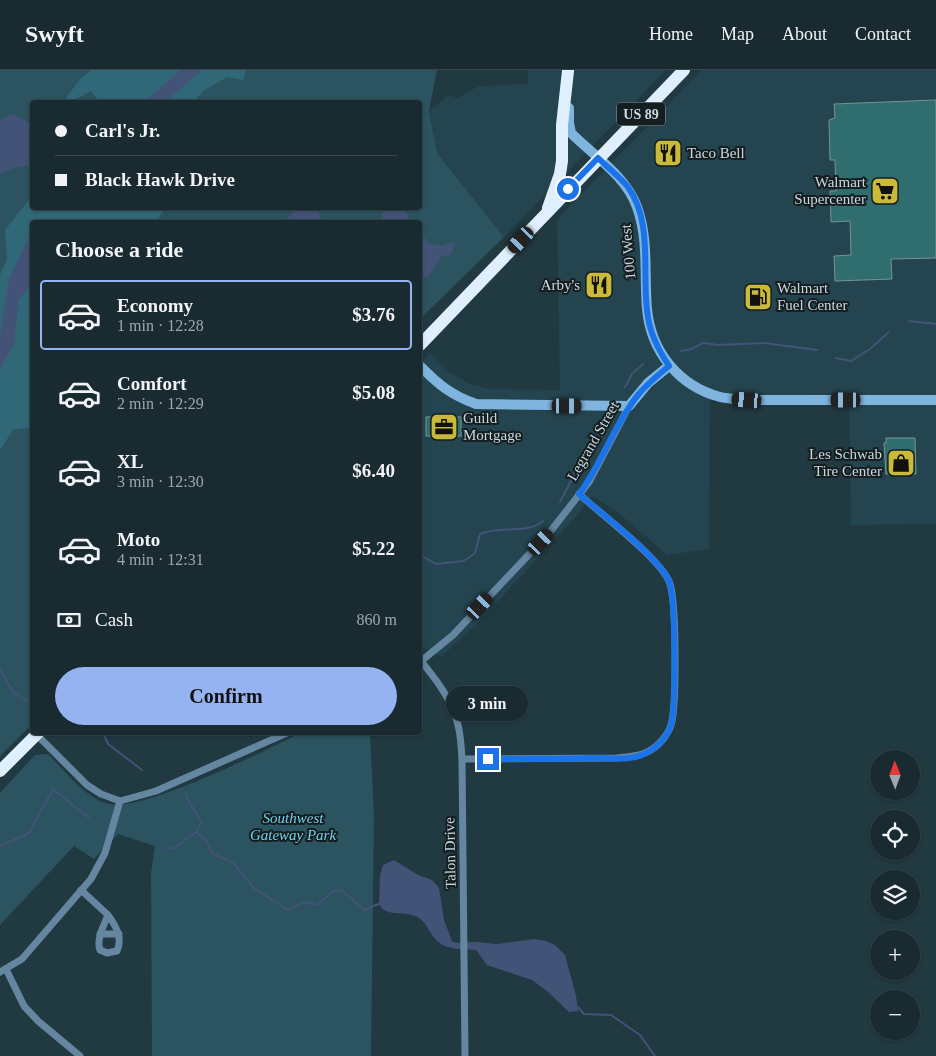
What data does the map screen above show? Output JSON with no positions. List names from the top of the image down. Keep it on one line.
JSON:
{"streets":{"highway":["US 89"],"main road":["100 West","Legrand Street"],"street":["Talon Drive"]},"crossings":[["US 89","100 West"],["100 West","Legrand Street"]],"parks":["Southwest Gateway Park"],"places":{"restaurant":["Taco Bell","Arby's"],"supermarket":["Walmart Supercenter"],"fuel station":["Walmart Fuel Center"],"office":["Guild Mortgage"],"shop":["Les Schwab Tire Center"]},"north":"top","page":{"header":"Swyft","nav":["Home","Map","About","Contact"],"banner":["Carl's Jr.","Black Hawk Drive"],"heading":"Choose a ride","list":[{"name":"Economy","note":"1 min · 12:28","value":"$3.76"},{"name":"Comfort","note":"2 min · 12:29","value":"$5.08"},{"name":"XL","note":"3 min · 12:30","value":"$6.40"},{"name":"Moto","note":"4 min · 12:31","value":"$5.22"}],"pay":["Cash","860 m"],"buttons":"Confirm","bubble":"3 min","map_buttons":["+","−"]}}
